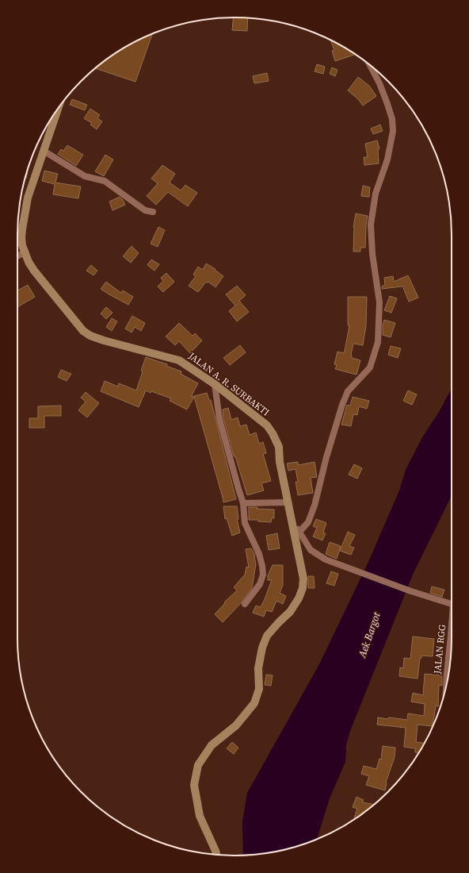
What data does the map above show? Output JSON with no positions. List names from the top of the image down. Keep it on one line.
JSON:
{"streets":{"main road":["JALAN A. R. SURBAKTI"],"street":["JALAN RGG"]},"water":["Aek Bargot"]}
